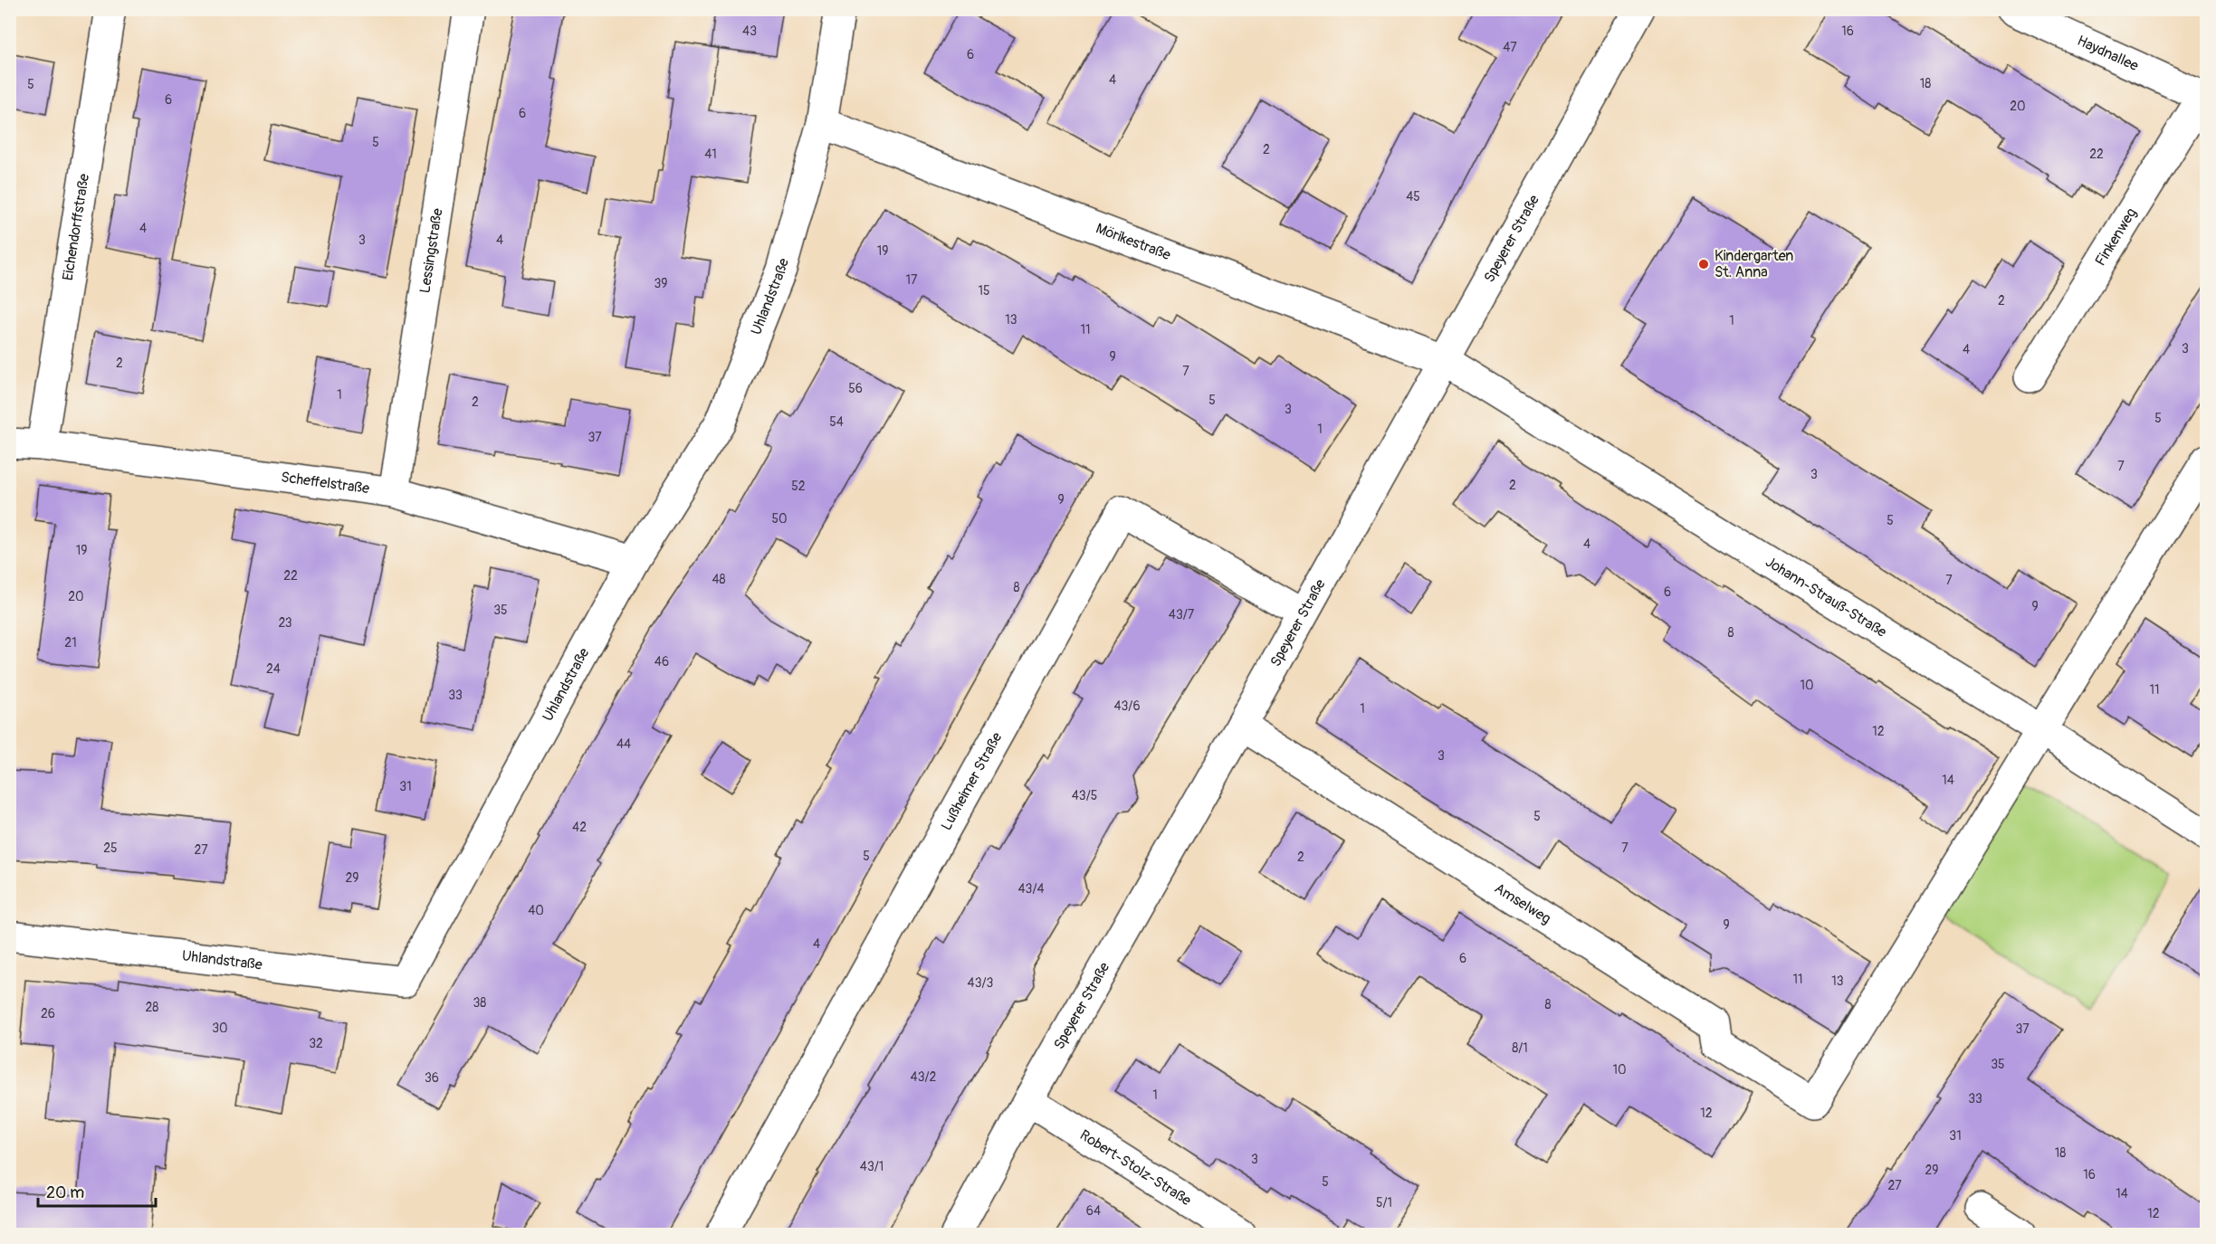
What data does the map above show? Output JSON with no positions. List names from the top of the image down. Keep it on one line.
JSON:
{"streets":{"street":["Haydnallee","Eichendorffstraße","Finkenweg","Speyerer Straße","Mörikestraße","Lessingstraße","Uhlandstraße","Scheffelstraße","Johann-Strauß-Straße","Lußheimer Straße","Amselweg","Robert-Stolz-Straße"]},"crossings":[["Haydnallee","Finkenweg"],["Eichendorffstraße","Scheffelstraße"],["Speyerer Straße","Mörikestraße"],["Speyerer Straße","Johann-Strauß-Straße"],["Speyerer Straße","Lußheimer Straße"],["Speyerer Straße","Amselweg"],["Speyerer Straße","Robert-Stolz-Straße"],["Mörikestraße","Uhlandstraße"],["Mörikestraße","Johann-Strauß-Straße"],["Lessingstraße","Scheffelstraße"],["Uhlandstraße","Scheffelstraße"],["Johann-Strauß-Straße","Amselweg"]],"places":["Kindergarten St. Anna"],"house_numbers":["43","16","47","6","4","18","5","6","20","6","5","2","41","22","45","4","3","4","19","17","39","15","2","13","1","11","3","4","9","2","7","56","1","5","2","3","5","54","1","37","7","3","2","52","9","50","5","4","19","22","48","7","8","6","20","9","35","43/7","23","8","21","46","24","10","11","33","43/6","1","12","44","3","14","31","43/5","5","42","25","7","27","5","2","29","43/4","40","9","4","6","11","13","43/3","38","8","28","26","30","37","32","8/1","35","10","43/2","36","1","33","12","31","18","3","43/1","29","16","5","27","14","5/1","64","12"],"scale_bar":"20 m"}
